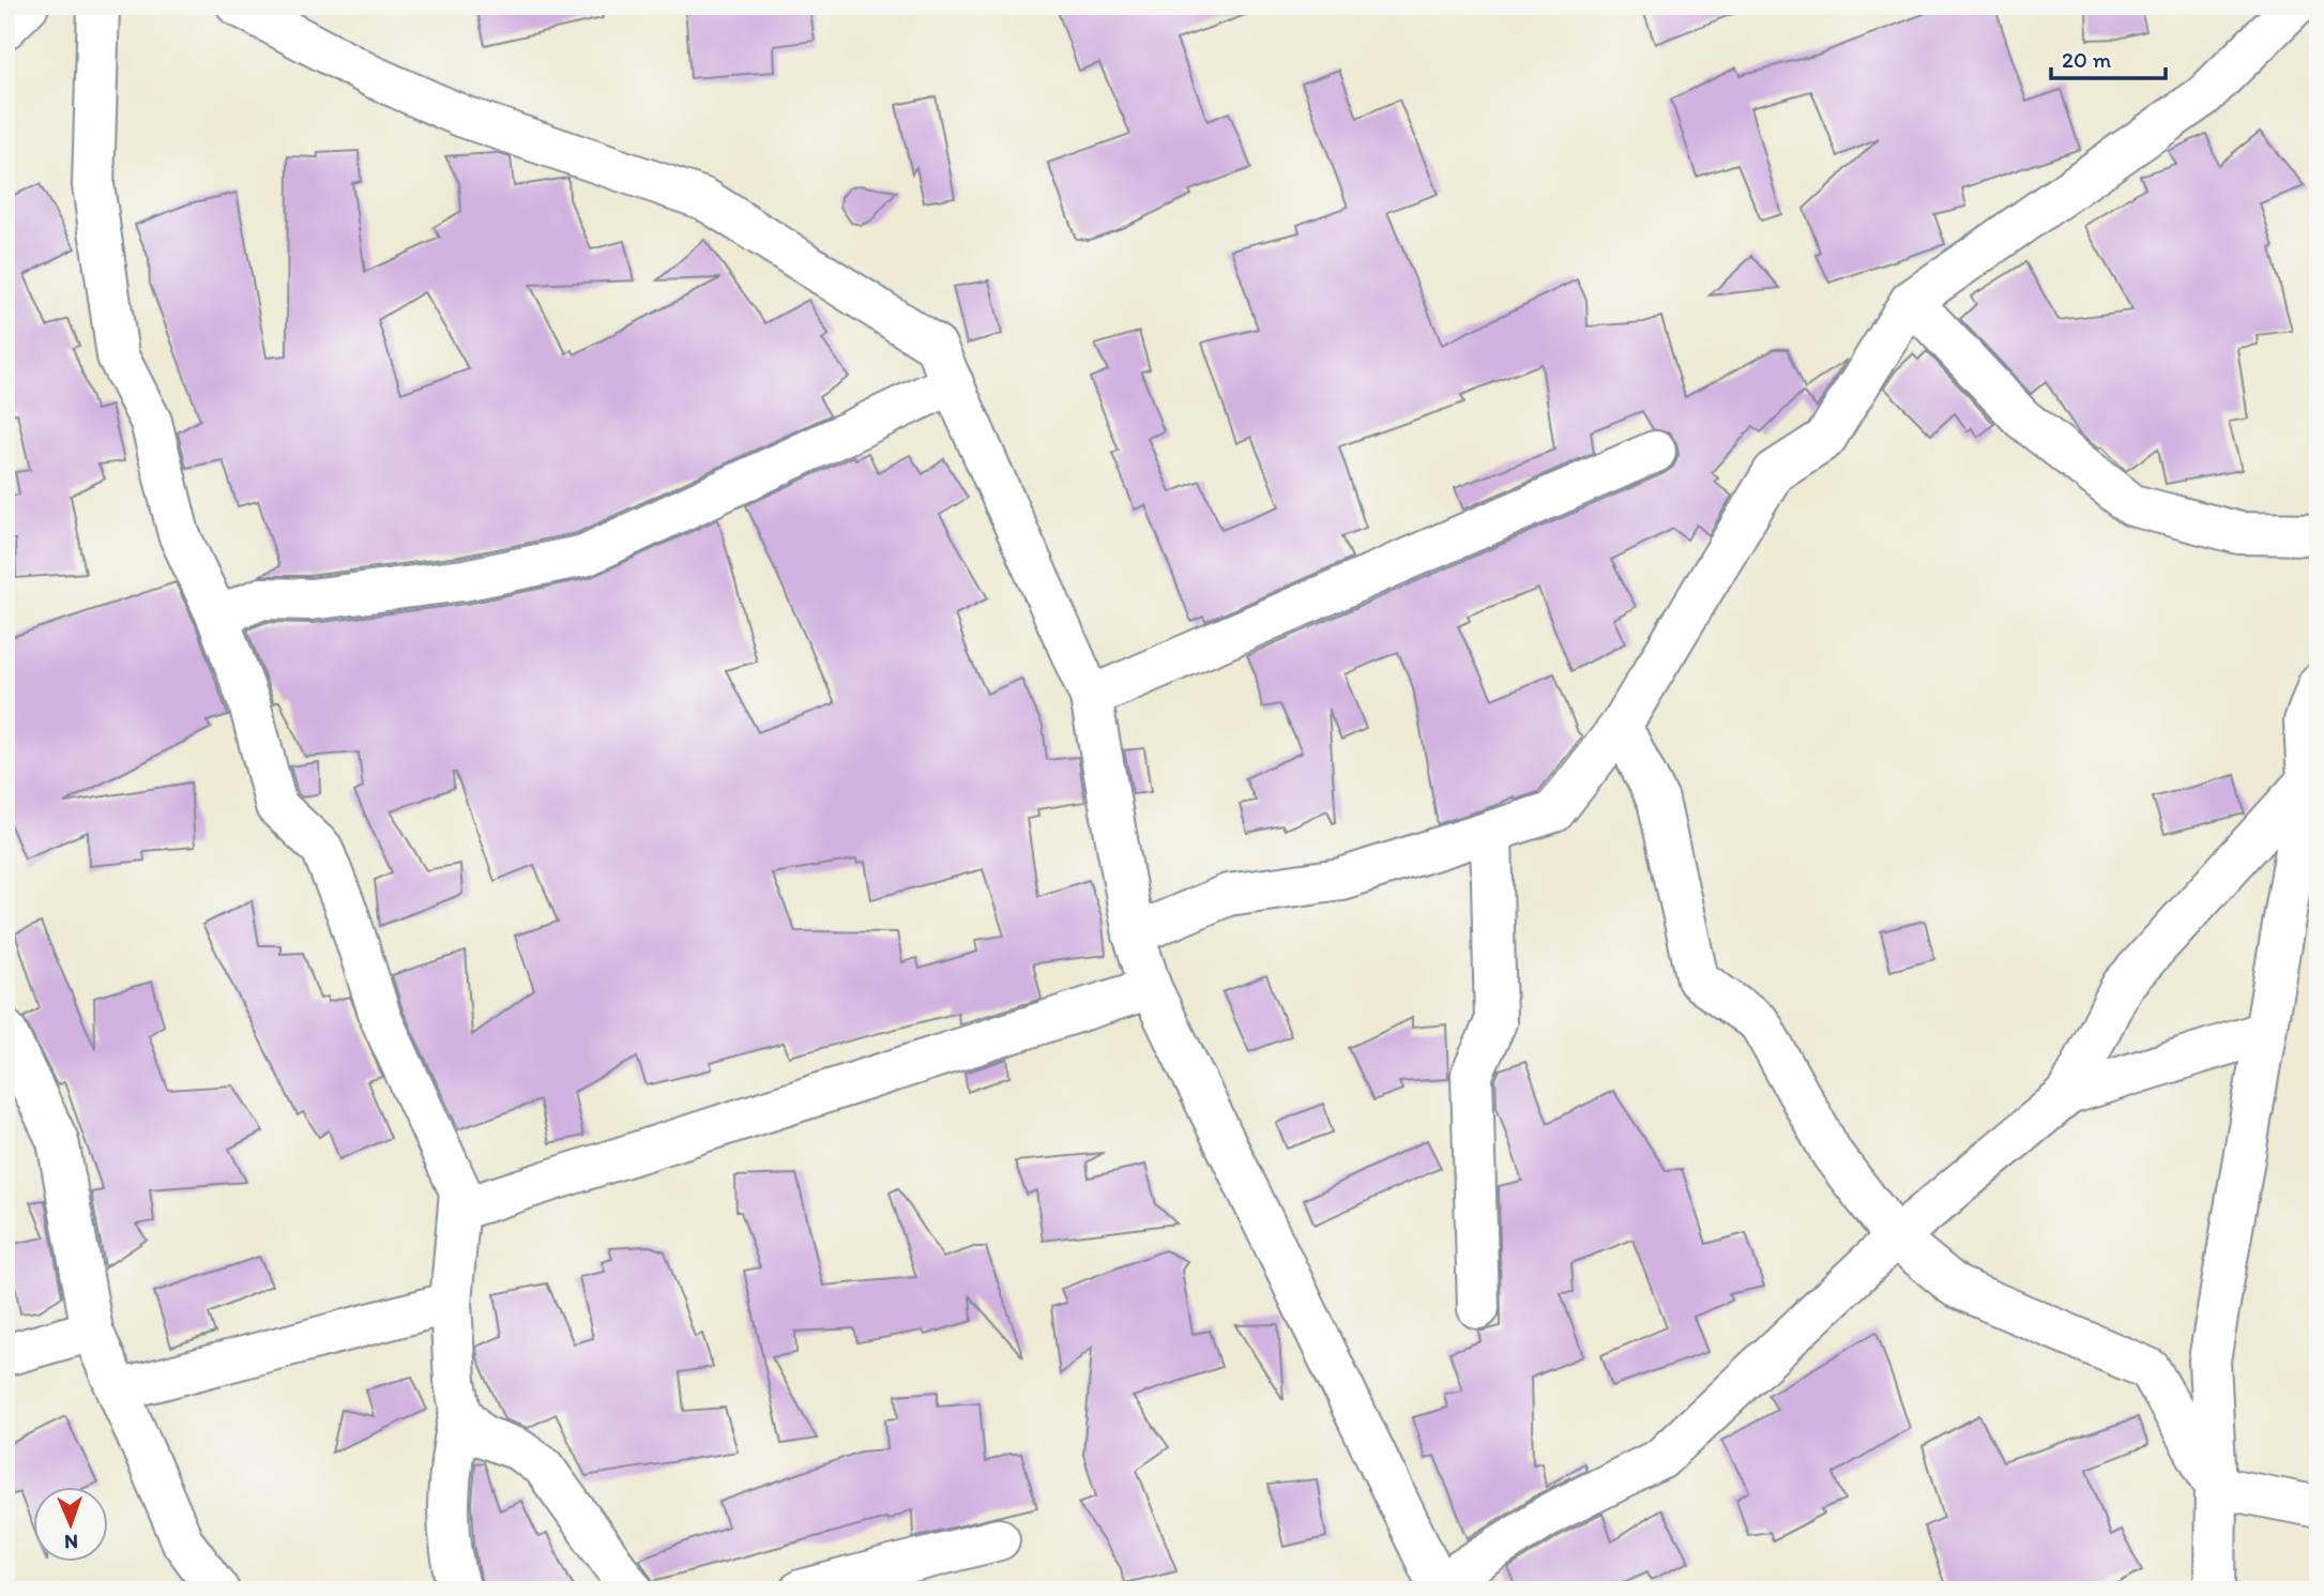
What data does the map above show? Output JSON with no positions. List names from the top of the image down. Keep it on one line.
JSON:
{"scale_bar":"20 m","north":"bottom"}
